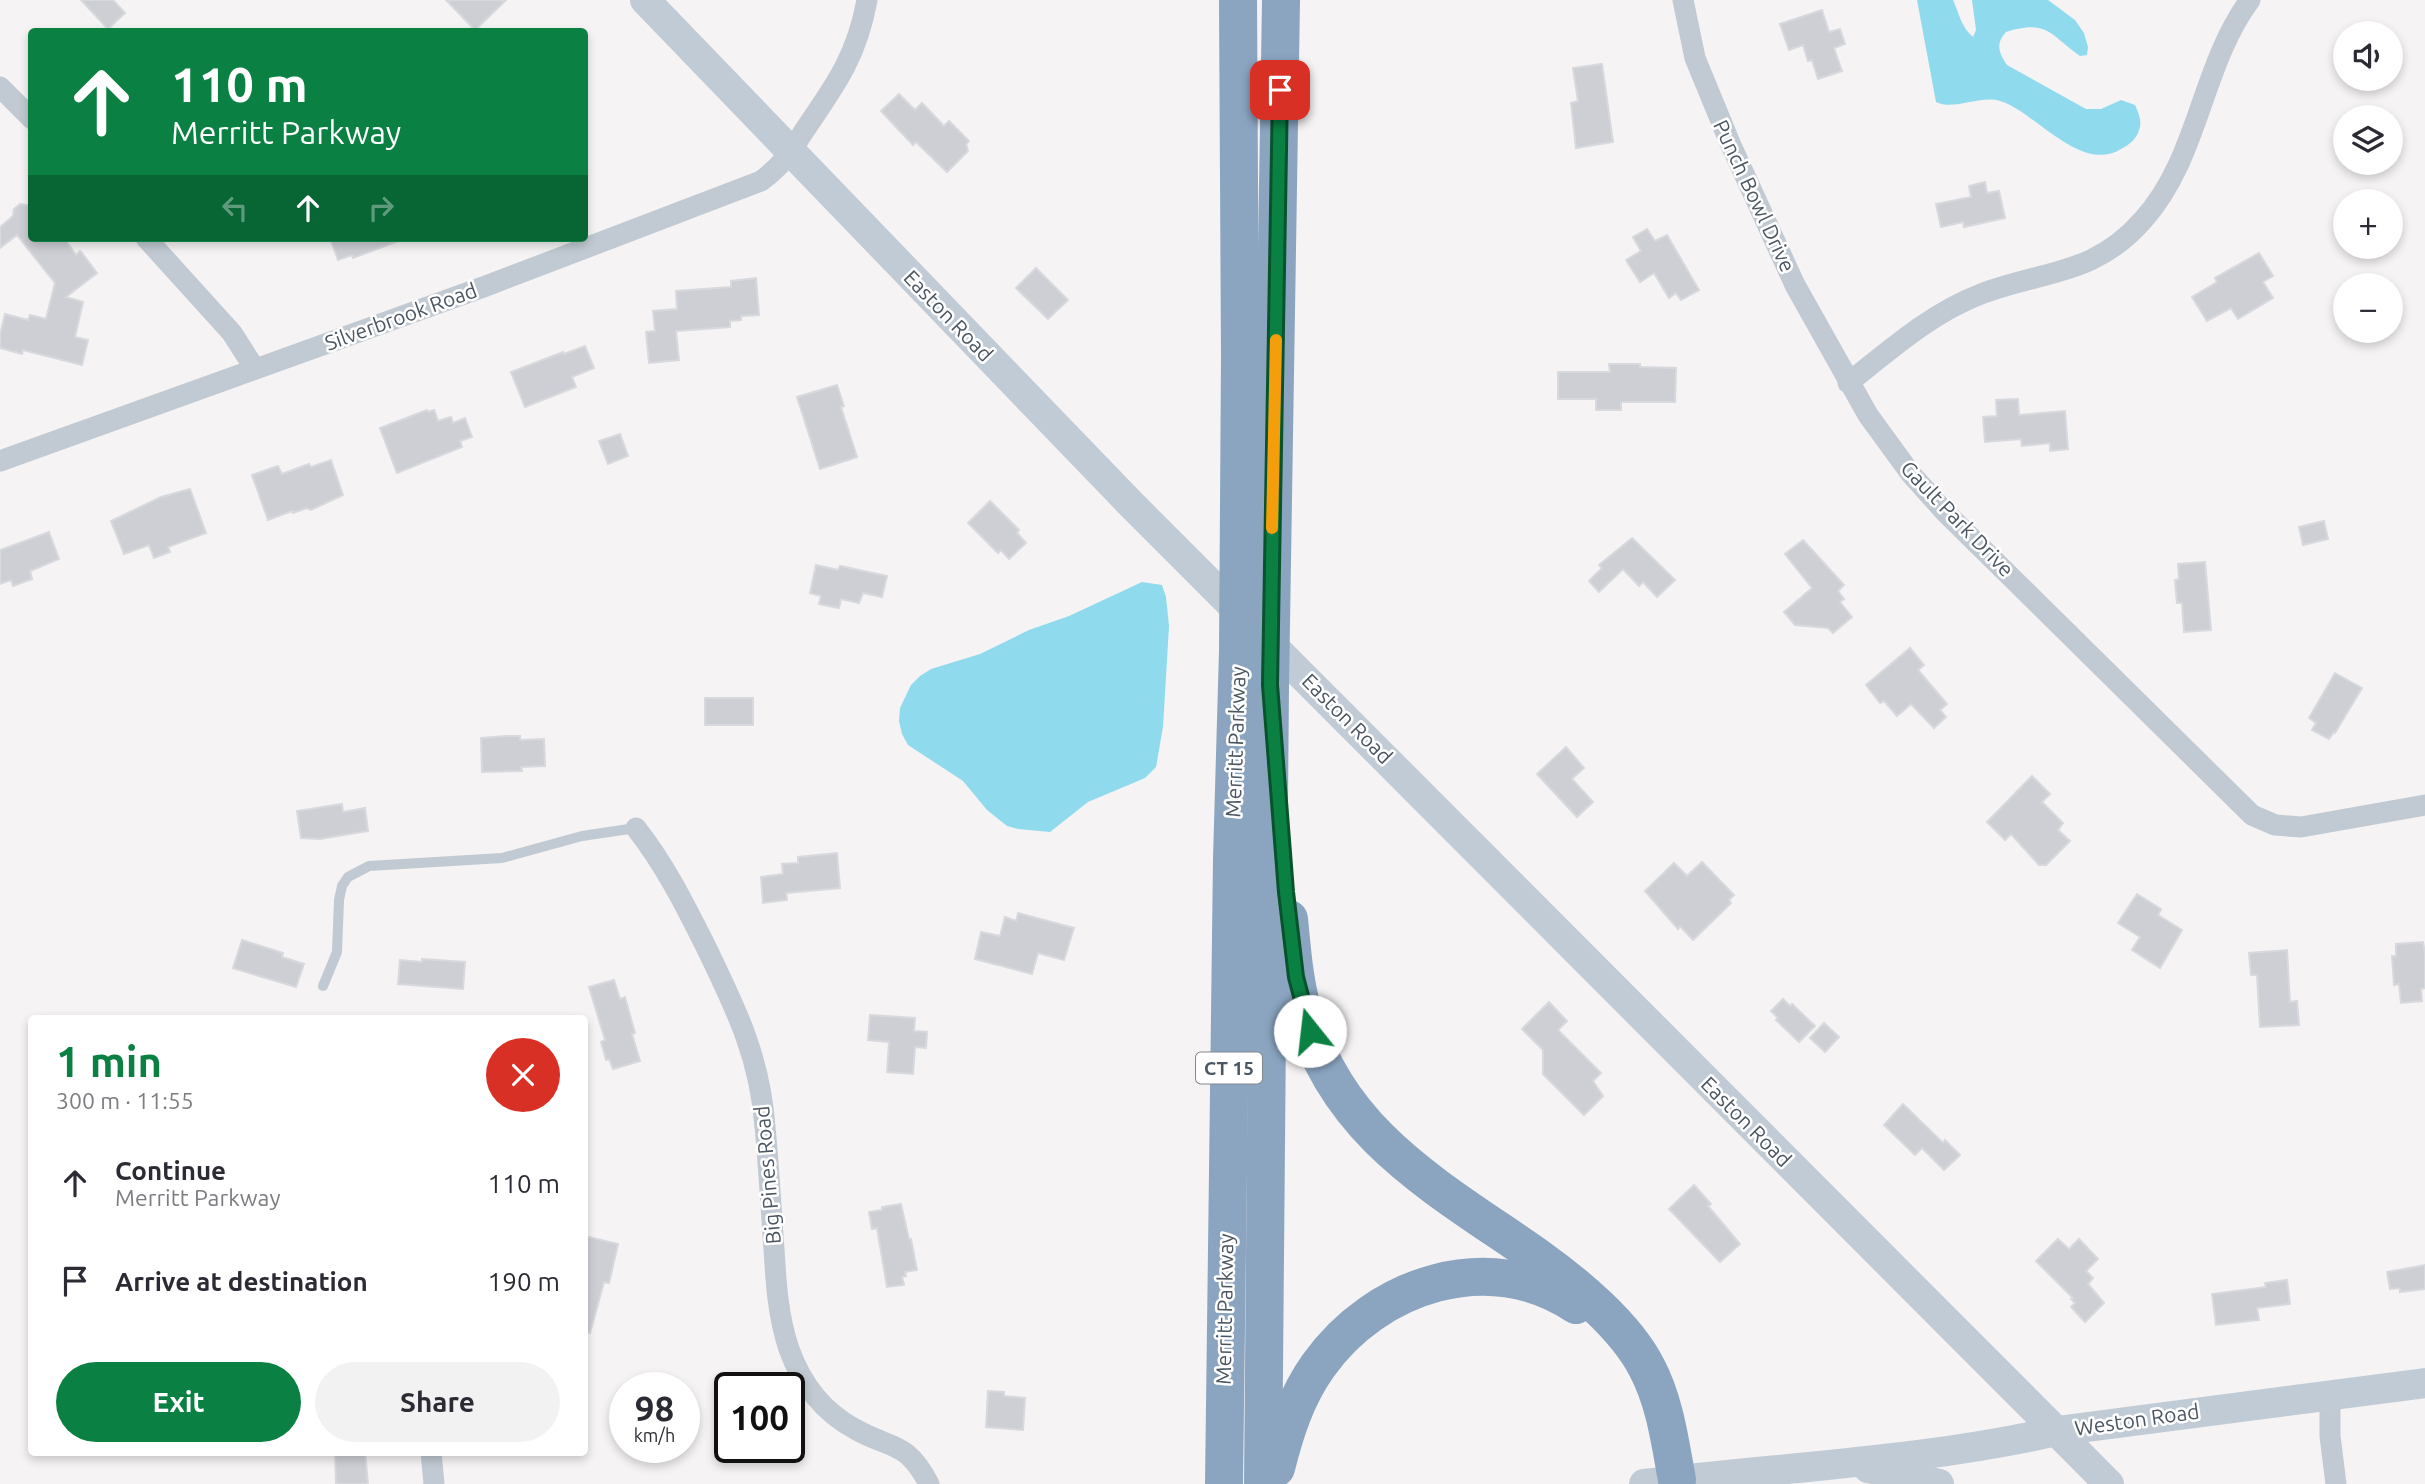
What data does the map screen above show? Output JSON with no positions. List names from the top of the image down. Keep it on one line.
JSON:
{"streets":{"highway":["Merritt Parkway","CT 15"],"main road":["Easton Road","Weston Road"],"street":["Punch Bowl Drive","Silverbrook Road","Gault Park Drive","Big Pines Road"]},"crossings":[["Punch Bowl Drive","Gault Park Drive"],["Easton Road","Silverbrook Road"],["Easton Road","Weston Road"]],"page":{"map_buttons":["+","−"],"turn":["110 m","Merritt Parkway"],"heading":["1 min","300 m · 11:55"],"list":[{"name":"Continue","note":"Merritt Parkway","value":"110 m"},{"name":"Arrive at destination","value":"190 m"}],"buttons":["Exit","Share"],"speed":"98 km/h","limit":"100"}}
